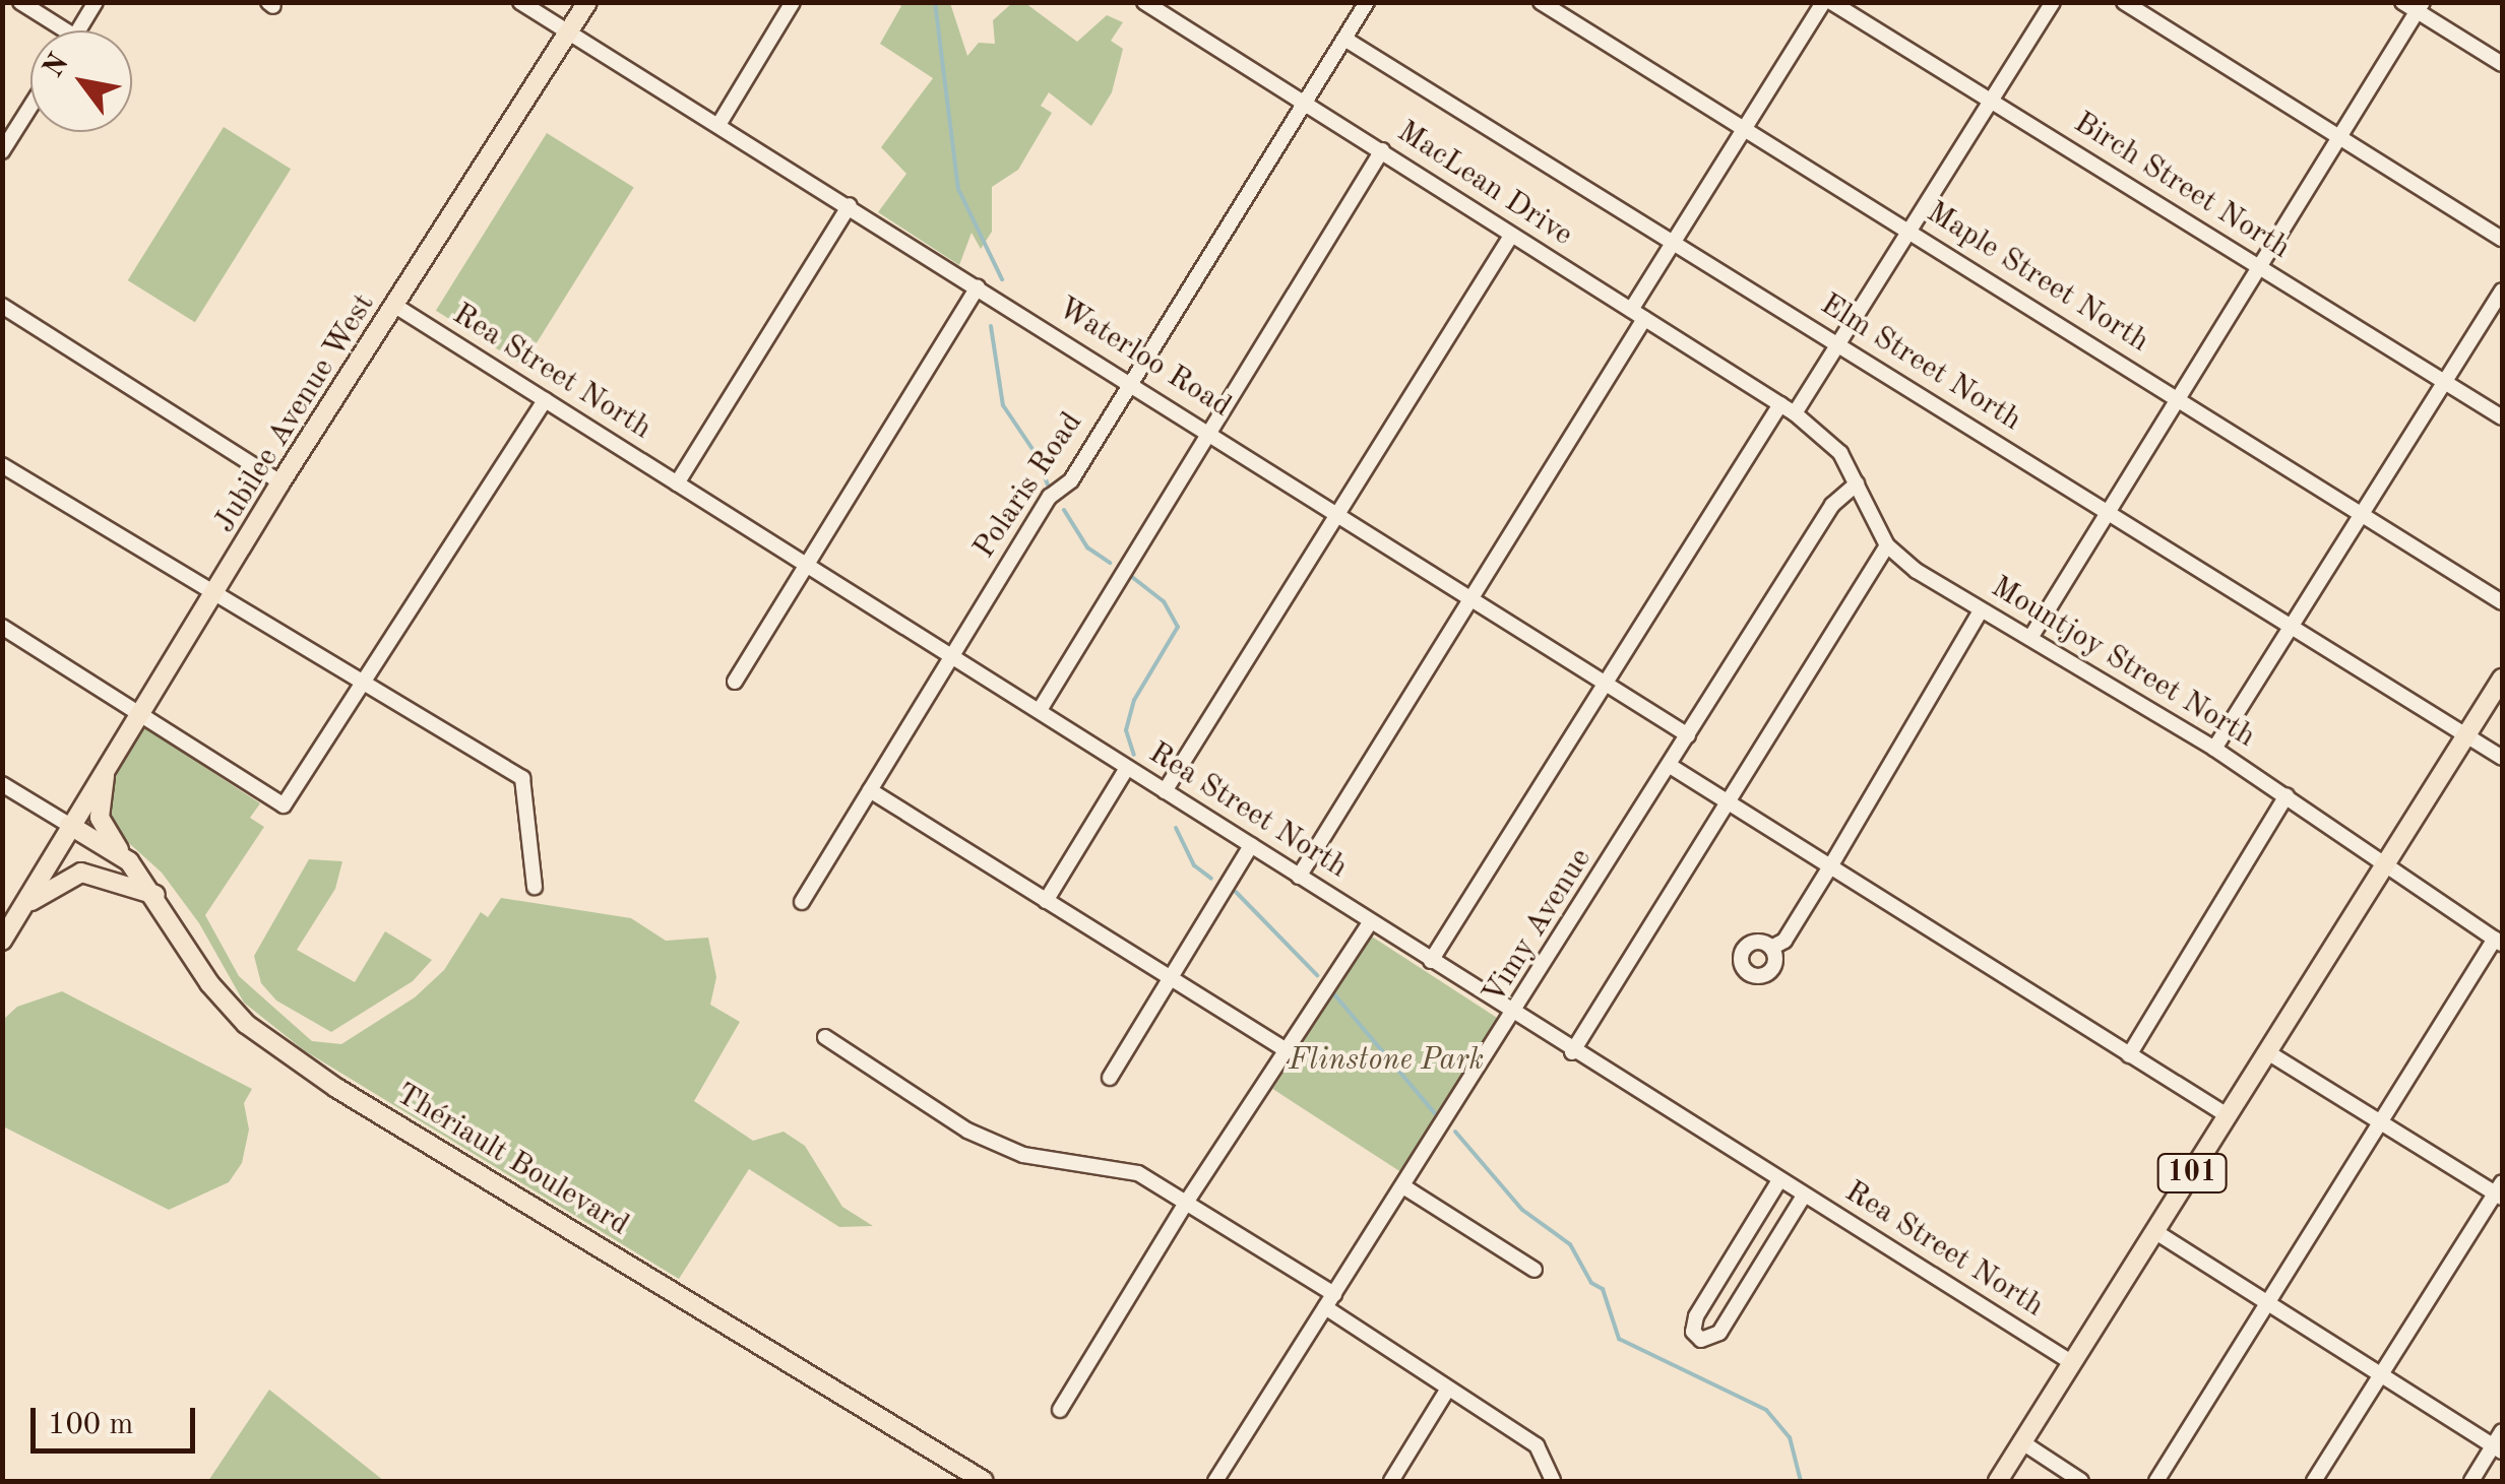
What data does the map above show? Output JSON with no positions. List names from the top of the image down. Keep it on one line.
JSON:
{"streets":{"main road":["Jubilee Avenue West","Thériault Boulevard","101"],"street":["MacLean Drive","Birch Street North","Maple Street North","Waterloo Road","Elm Street North","Rea Street North","Polaris Road","Mountjoy Street North","Vimy Avenue"]},"crossings":[["MacLean Drive","Polaris Road"],["Waterloo Road","Jubilee Avenue West"],["Waterloo Road","Polaris Road"],["Waterloo Road","Vimy Avenue"],["Elm Street North","Polaris Road"],["Elm Street North","101"],["Rea Street North","Jubilee Avenue West"],["Rea Street North","Polaris Road"],["Rea Street North","Vimy Avenue"],["Rea Street North","101"],["Jubilee Avenue West","Thériault Boulevard"],["Mountjoy Street North","101"]],"parks":["Flinstone Park"],"scale_bar":"100 m","north":"top left"}
